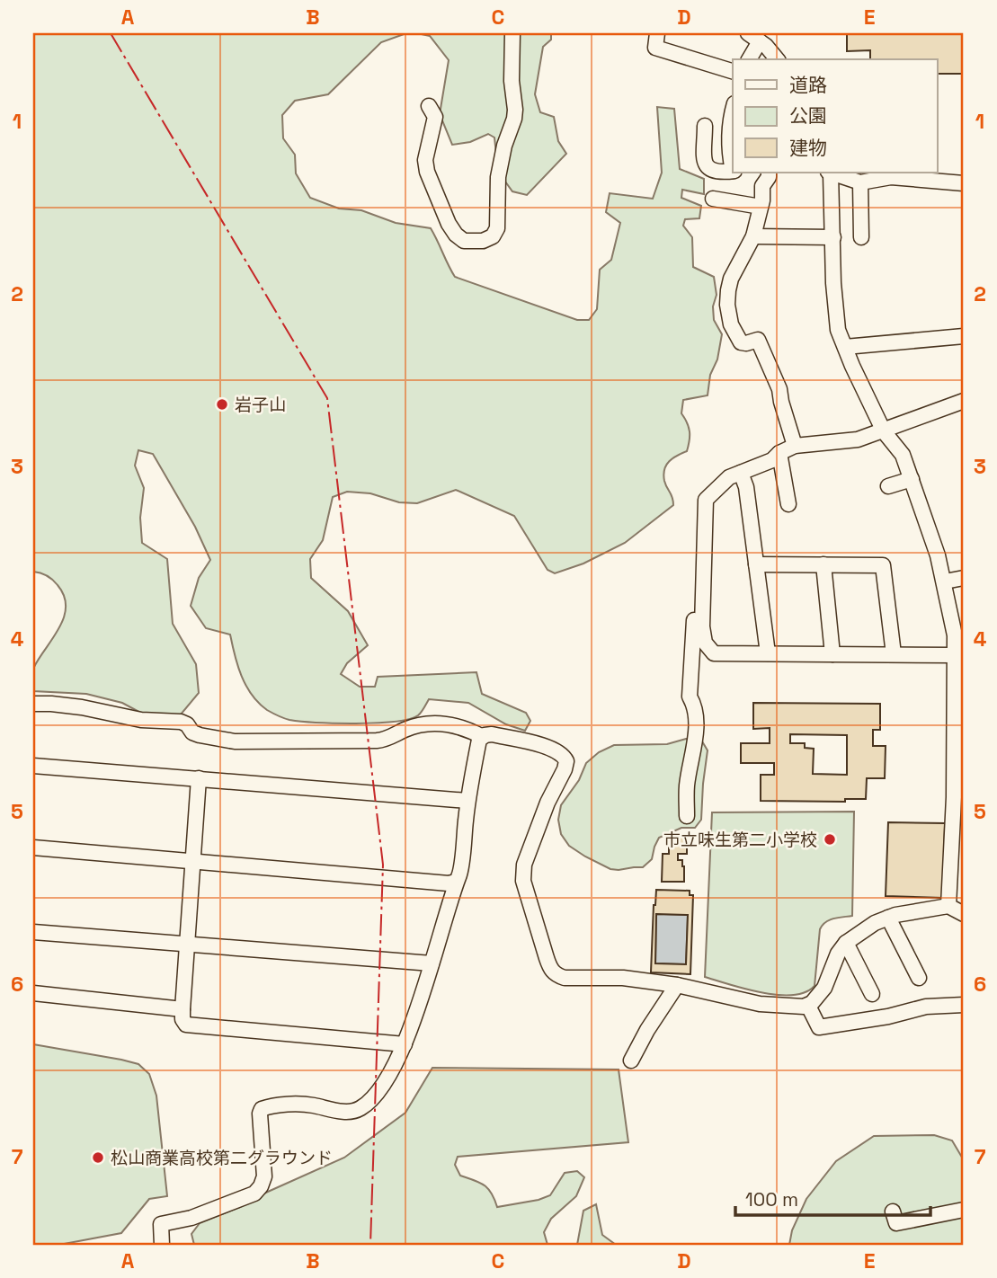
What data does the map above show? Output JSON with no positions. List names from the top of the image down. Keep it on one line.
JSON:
{"places":["岩子山","市立味生第二小学校","松山商業高校第二グラウンド"],"legend":["道路","公園","建物"],"scale_bar":"100 m","grid":{"columns":["A","B","C","D","E"],"rows":["1","2","3","4","5","6","7"]}}
